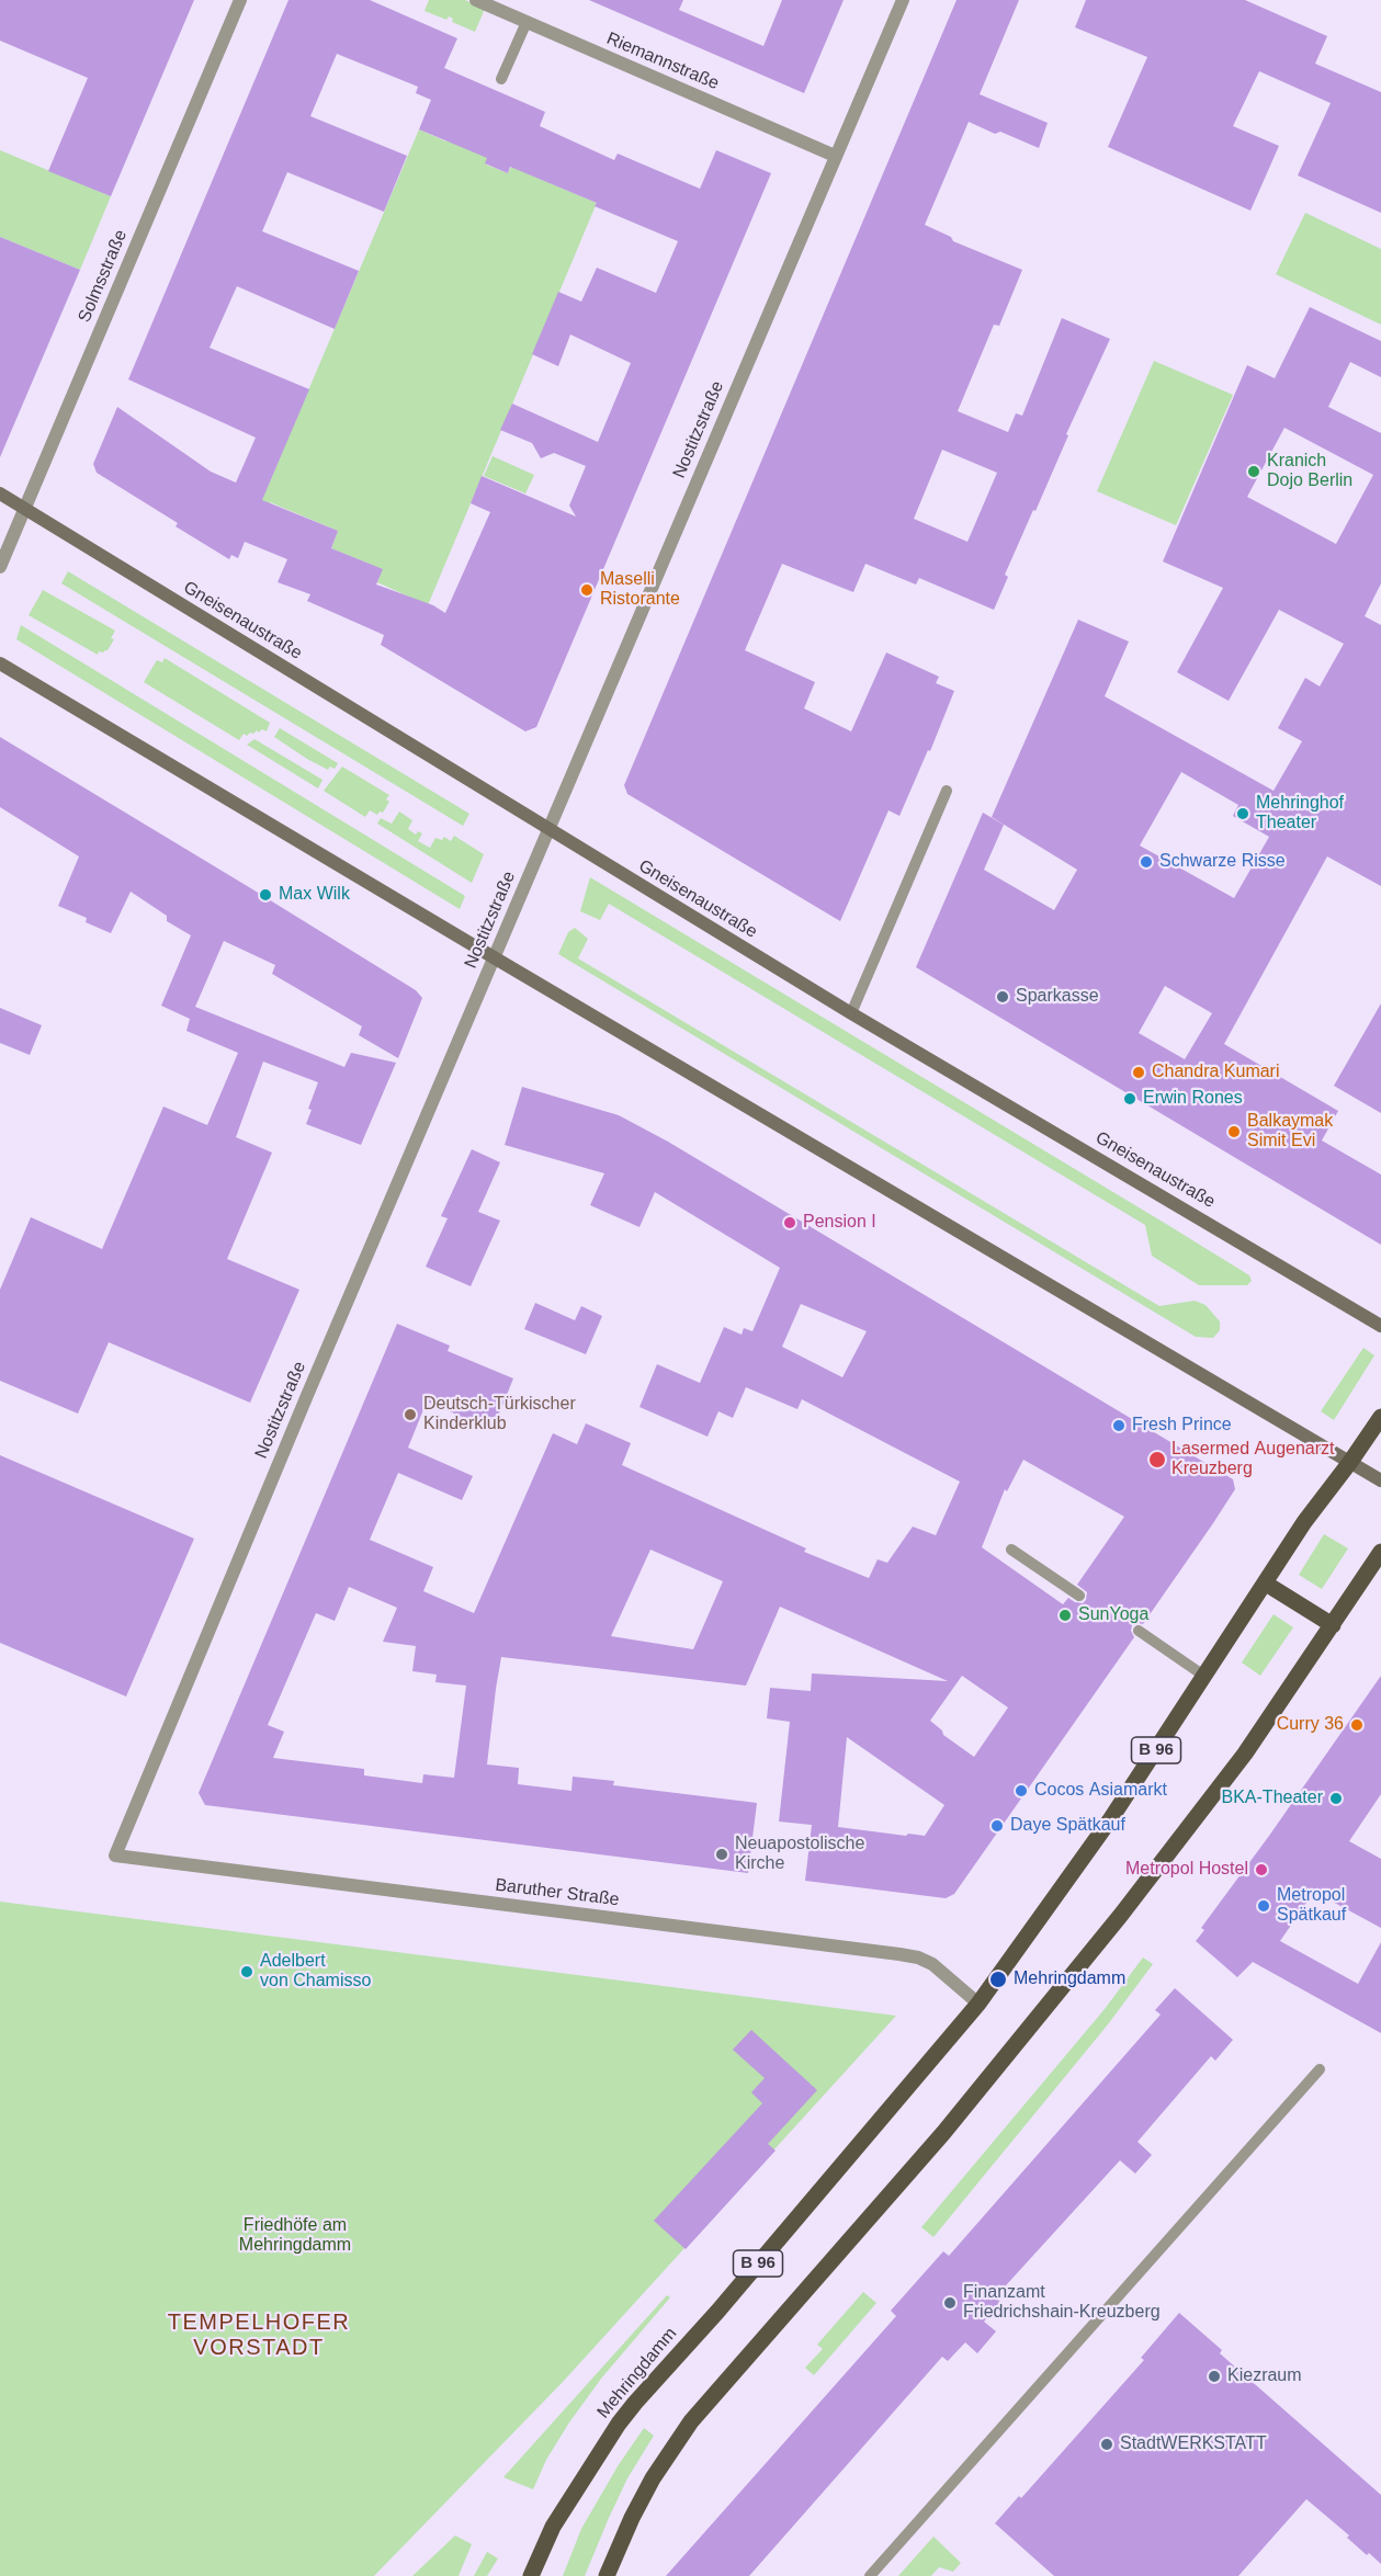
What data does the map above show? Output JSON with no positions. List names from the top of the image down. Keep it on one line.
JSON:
{"streets":{"main road":["Gneisenaustraße","B 96","Mehringdamm"],"street":["Riemannstraße","Solmsstraße","Nostitzstraße","Baruther Straße"]},"crossings":[["Riemannstraße","Nostitzstraße"],["Solmsstraße","Gneisenaustraße"],["Nostitzstraße","Gneisenaustraße"],["Nostitzstraße","Baruther Straße"],["Baruther Straße","Mehringdamm"]],"districts":["TEMPELHOFER VORSTADT"],"parks":["Friedhöfe am Mehringdamm"],"places":["Kranich Dojo Berlin","Maselli Ristorante","Mehringhof Theater","Schwarze Risse","Max Wilk","Sparkasse","Chandra Kumari","Erwin Rones","Balkaymak Simit Evi","Pension I","Deutsch-Türkischer Kinderklub","Fresh Prince","Lasermed Augenarzt Kreuzberg","SunYoga","Curry 36","Cocos Asiamarkt","BKA-Theater","Daye Spätkauf","Neuapostolische Kirche","Metropol Hostel","Metropol Spätkauf","Adelbert von Chamisso","Mehringdamm","Finanzamt Friedrichshain-Kreuzberg","Kiezraum","StadtWERKSTATT"]}
